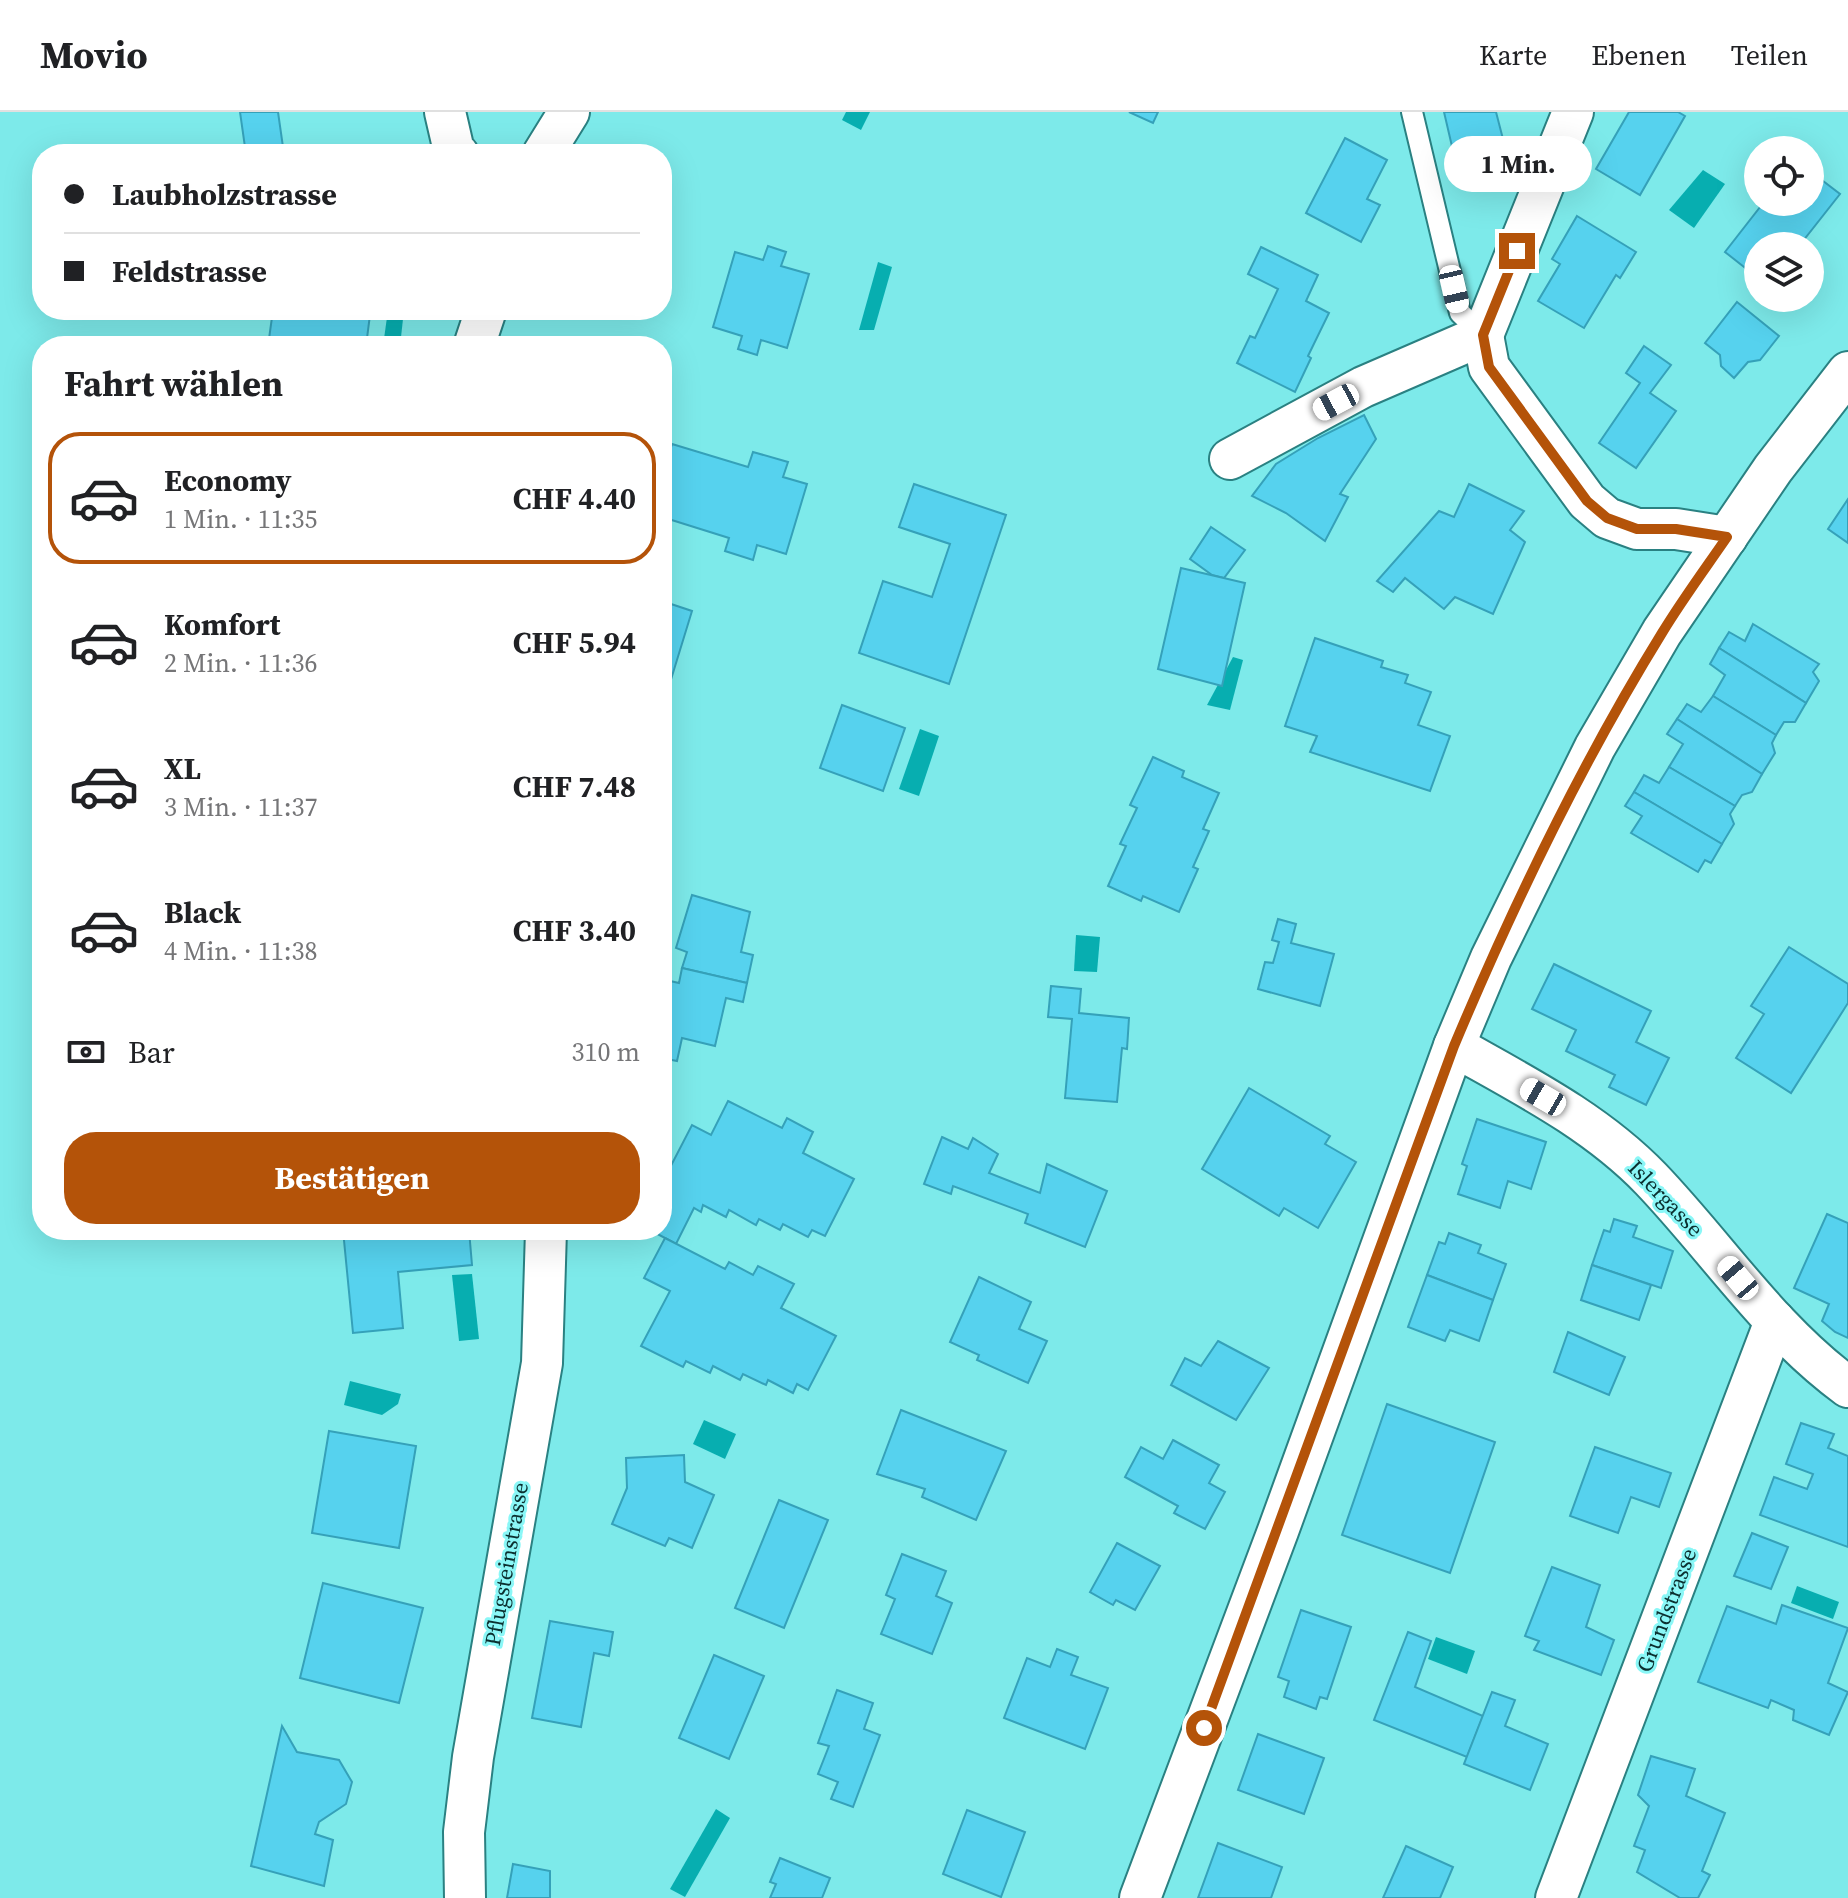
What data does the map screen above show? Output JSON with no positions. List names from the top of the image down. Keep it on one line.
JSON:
{"streets":{"street":["Islergasse","Pflugsteinstrasse","Grundstrasse"]},"crossings":[["Islergasse","Grundstrasse"]],"page":{"header":"Movio","nav":["Karte","Ebenen","Teilen"],"bubble":"1 Min.","banner":["Laubholzstrasse","Feldstrasse"],"heading":"Fahrt wählen","list":[{"name":"Economy","note":"1 Min. · 11:35","value":"CHF 4.40"},{"name":"Komfort","note":"2 Min. · 11:36","value":"CHF 5.94"},{"name":"XL","note":"3 Min. · 11:37","value":"CHF 7.48"},{"name":"Black","note":"4 Min. · 11:38","value":"CHF 3.40"}],"pay":["Bar","310 m"],"buttons":"Bestätigen"}}
